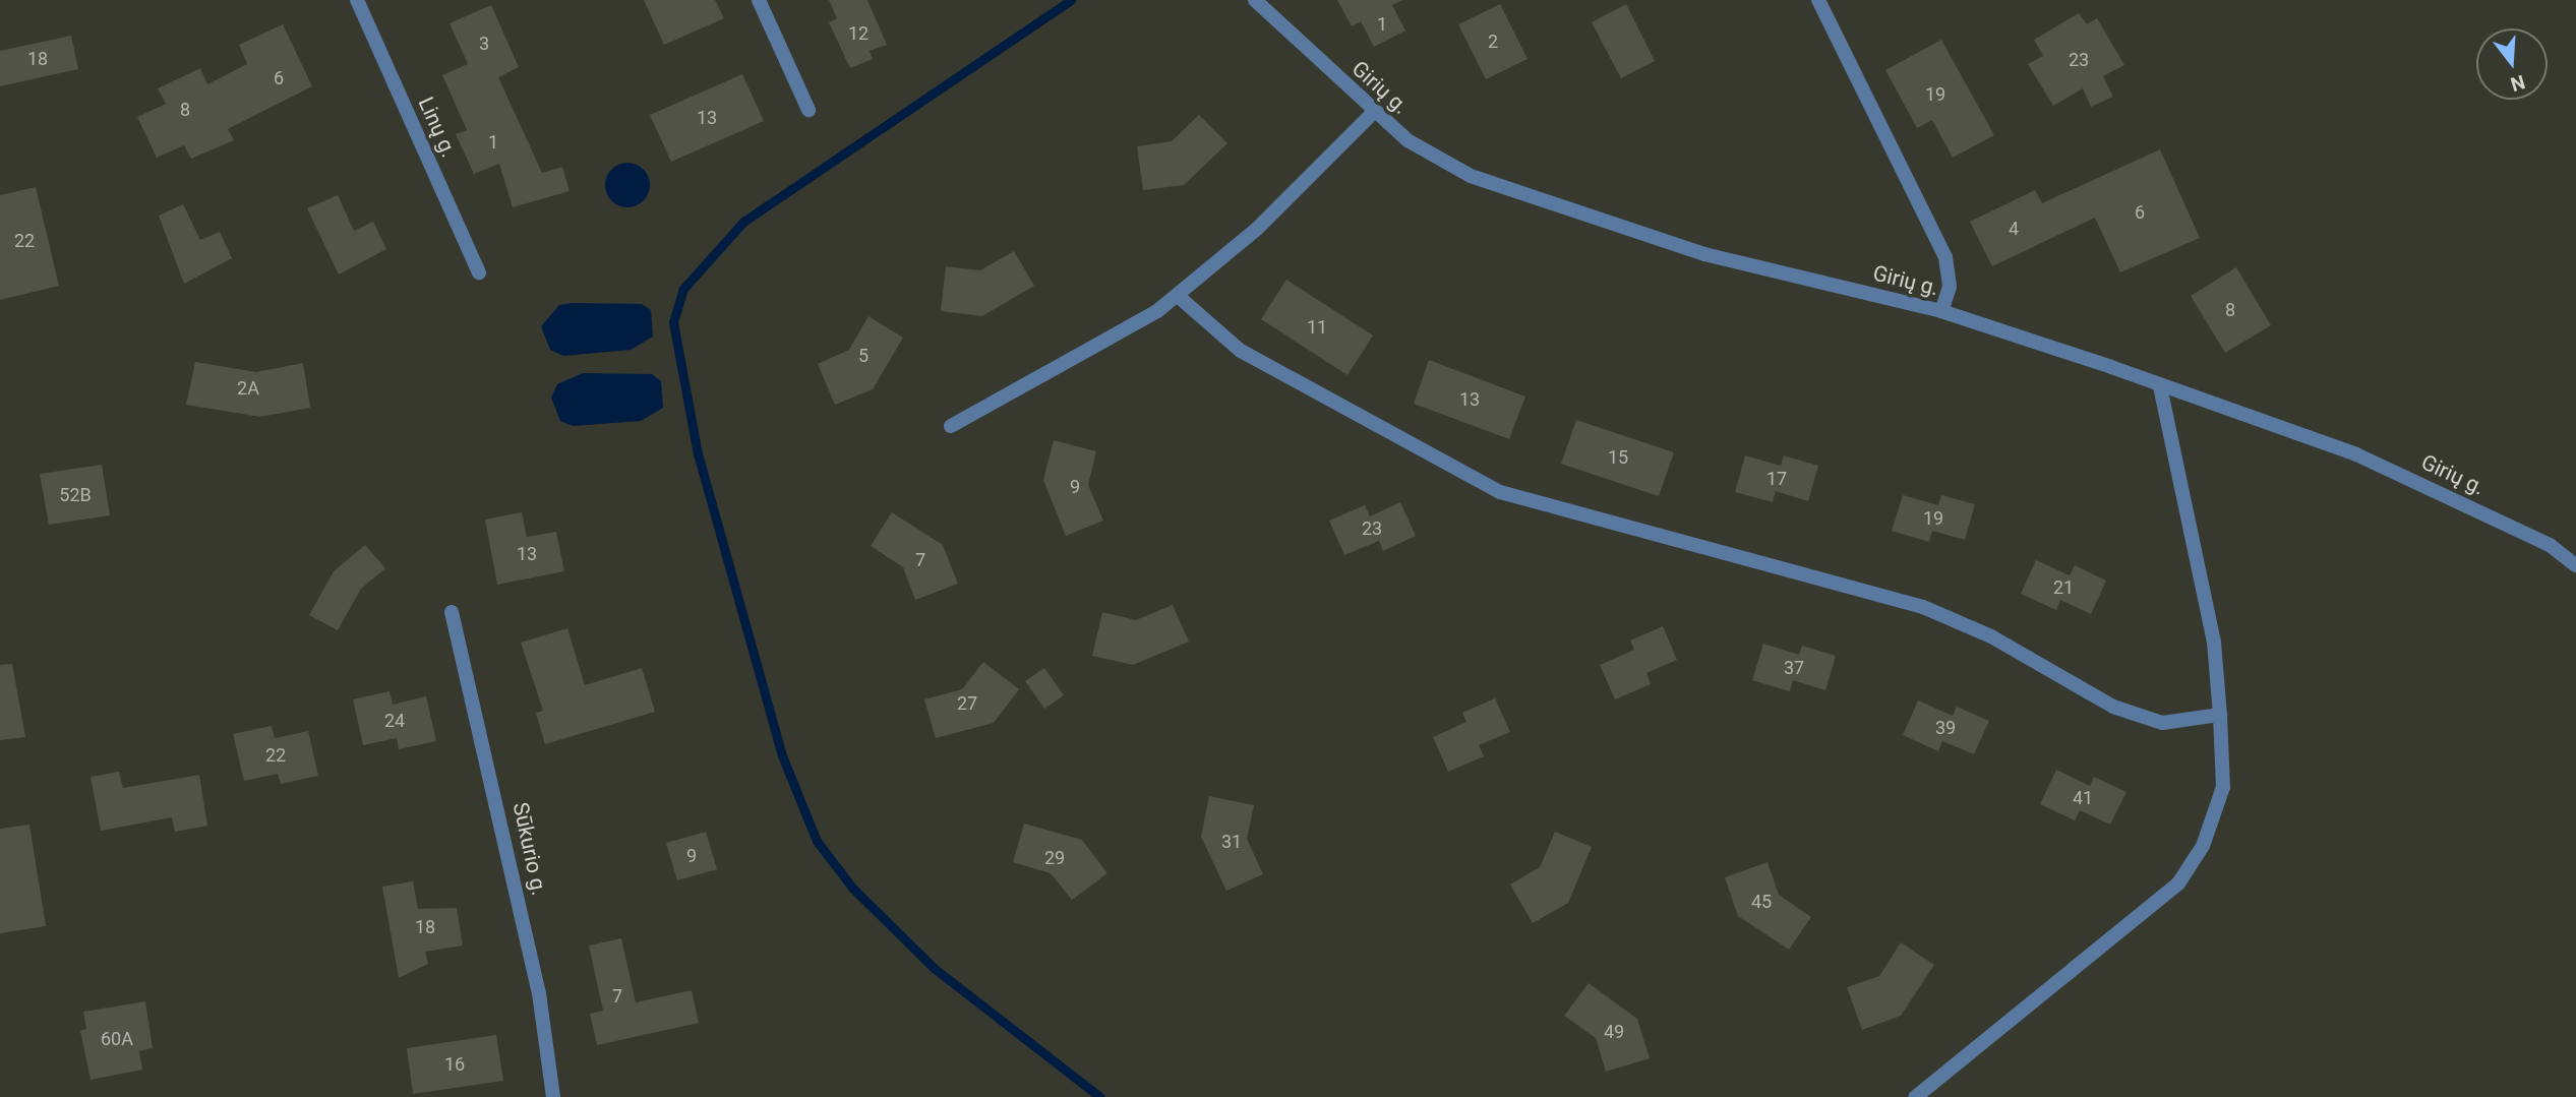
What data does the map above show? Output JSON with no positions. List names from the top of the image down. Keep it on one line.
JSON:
{"streets":{"street":["Girių g.","Linų g.","Sūkurio g."]},"house_numbers":["1","12","2","3","18","23","6","19","8","13","1","6","4","22","8","11","5","2A","13","15","17","9","52B","19","23","13","7","21","37","27","24","39","22","41","31","9","29","45","18","7","49","60A","16"],"north":"bottom"}
